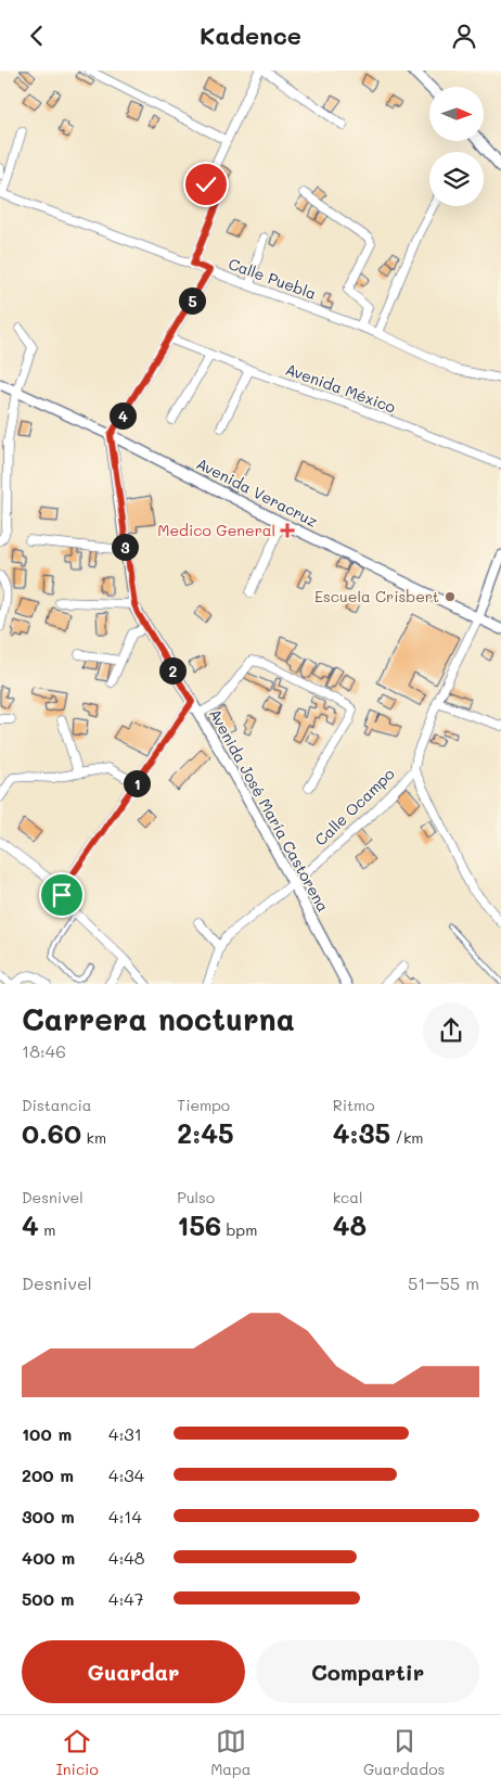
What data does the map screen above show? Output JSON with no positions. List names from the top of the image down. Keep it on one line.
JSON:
{"streets":{"street":["Calle Puebla","Avenida México","Avenida Veracruz","Calle Ocampo","Avenida José María Castorena"]},"crossings":[["Avenida Veracruz","Calle Ocampo"],["Avenida Veracruz","Avenida José María Castorena"],["Calle Ocampo","Avenida José María Castorena"]],"places":{"health":["Medico General"],"other":["Escuela Crisbert"]},"north":"right","page":{"header":"Kadence","pins":["5","4","3","2","1"],"heading":["Carrera nocturna","18:46"],"stats":[["Distancia","0.60 km"],["Tiempo","2:45"],["Ritmo","4:35 /km"],["Desnivel","4 m"],["Pulso","156 bpm"],["kcal","48"]],"chart":["Desnivel","51–55 m"],"list":[{"name":"100 m","note":"4:31"},{"name":"200 m","note":"4:34"},{"name":"300 m","note":"4:14"},{"name":"400 m","note":"4:48"},{"name":"500 m","note":"4:47"}],"buttons":["Guardar","Compartir"],"tabs":["Inicio","Mapa","Guardados"]}}
